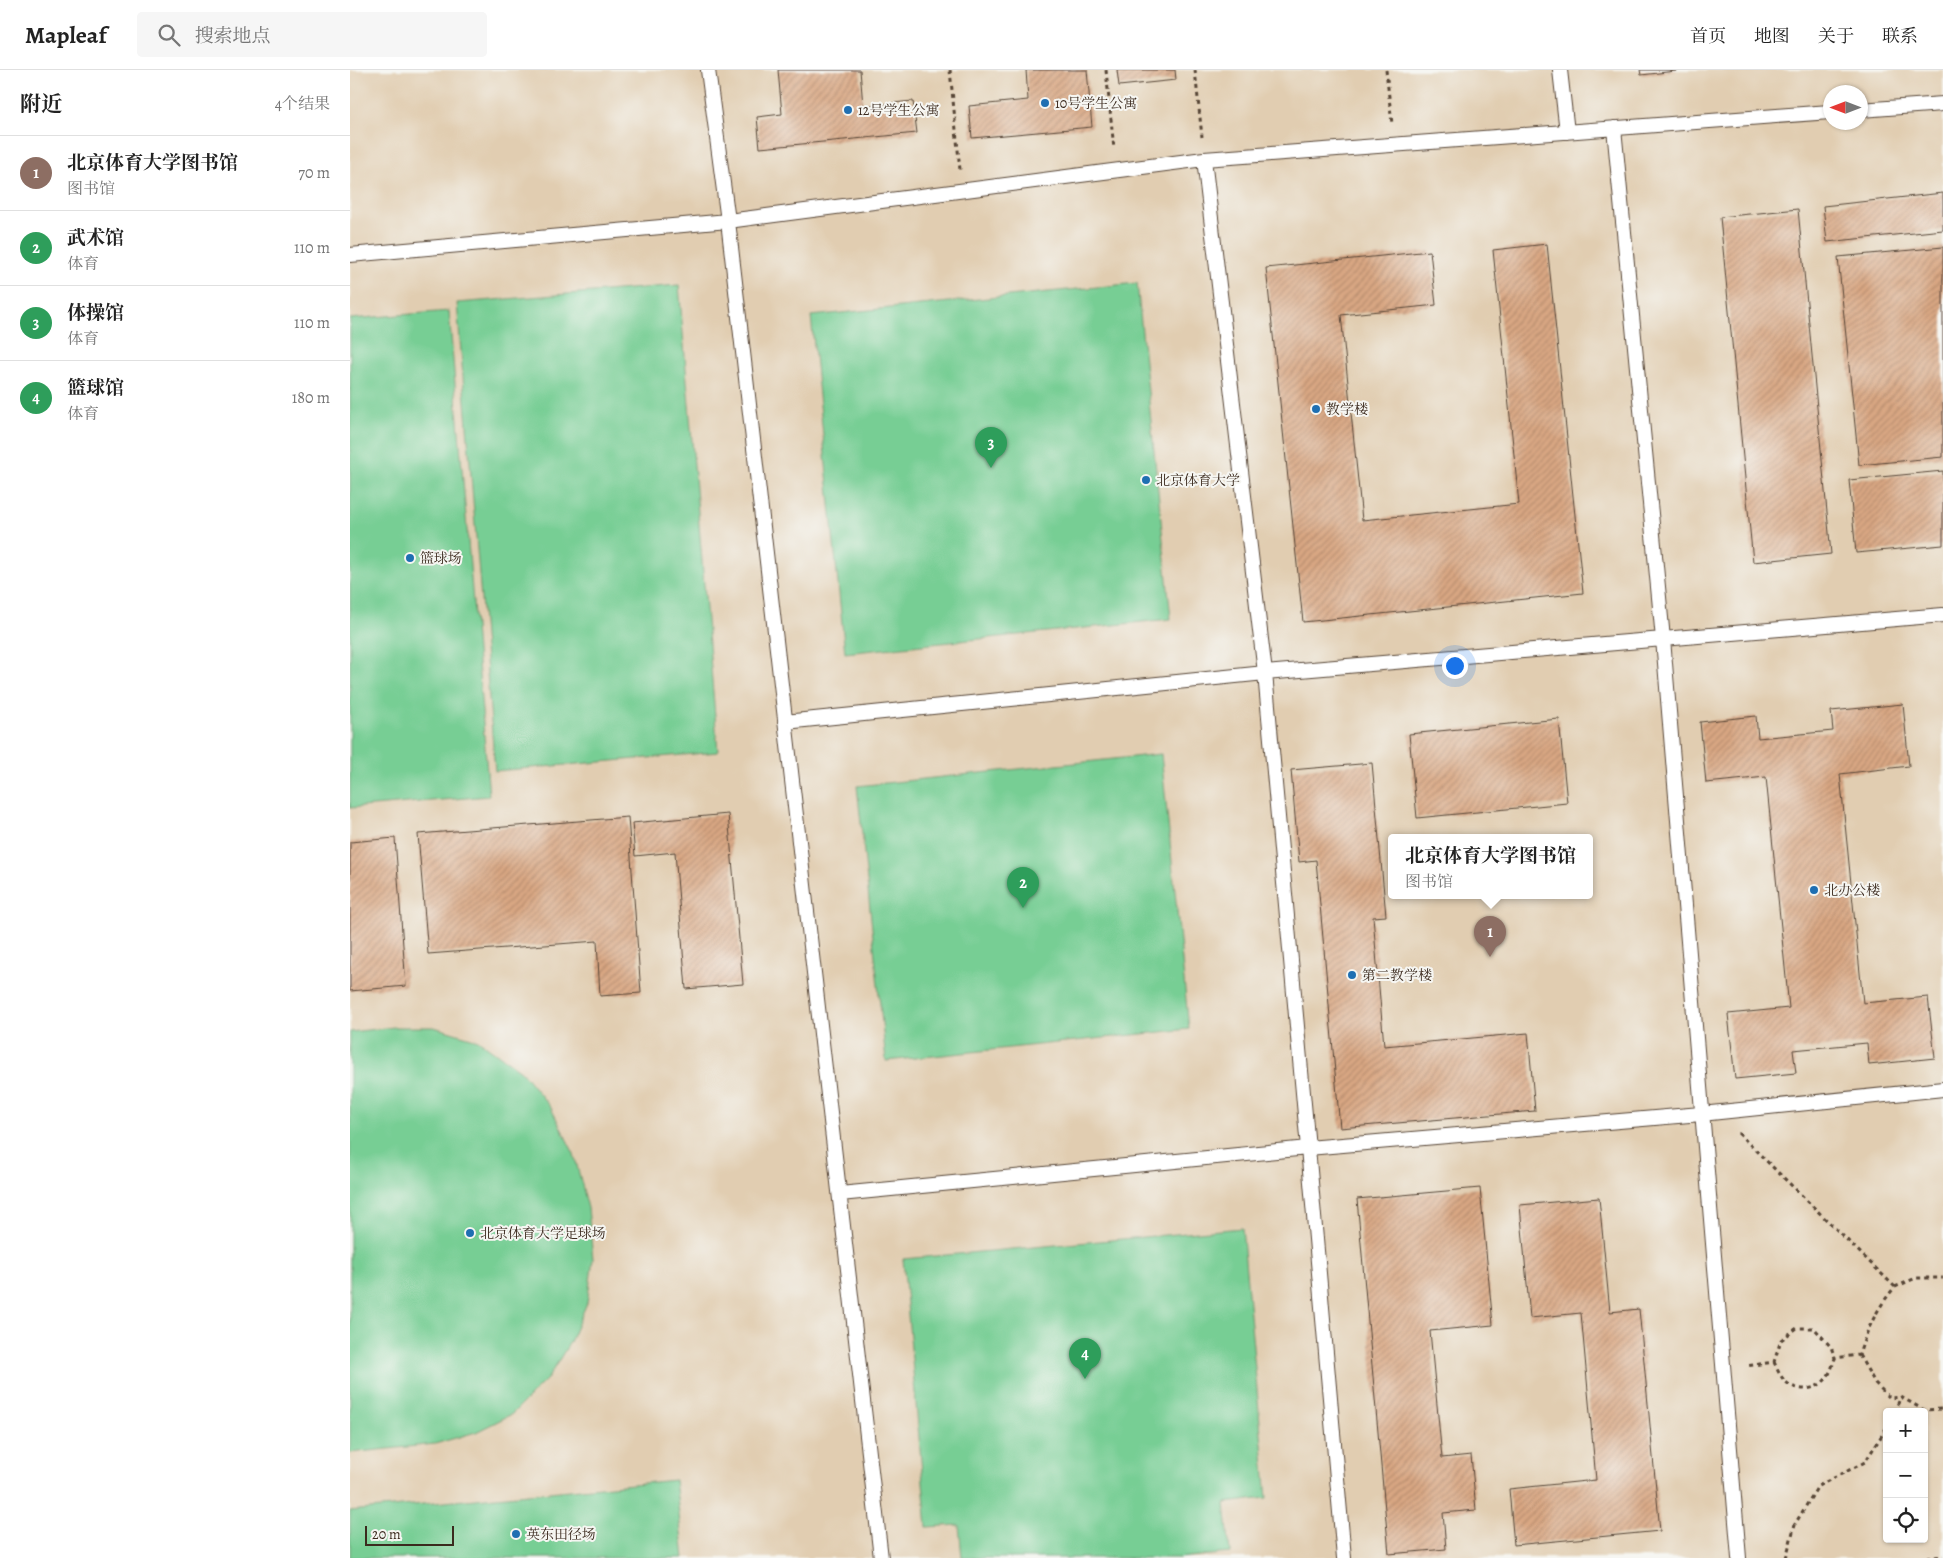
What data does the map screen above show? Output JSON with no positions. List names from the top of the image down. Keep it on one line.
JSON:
{"places":["10号学生公寓","12号学生公寓","教学楼","北京体育大学","篮球场","北办公楼","第二教学楼","北京体育大学足球场","英东田径场"],"scale_bar":"20 m","north":"left","page":{"header":"Mapleaf","search":"搜索地点","nav":["首页","地图","关于","联系"],"heading":["附近","4个结果"],"list":[{"mark":"1","name":"北京体育大学图书馆","note":"图书馆","value":"70 m"},{"mark":"2","name":"武术馆","note":"体育","value":"110 m"},{"mark":"3","name":"体操馆","note":"体育","value":"110 m"},{"mark":"4","name":"篮球馆","note":"体育","value":"180 m"}],"pins":["3","2","1","4"],"popup":["北京体育大学图书馆","图书馆"],"map_buttons":["+","−"],"scale":"20 m"}}
